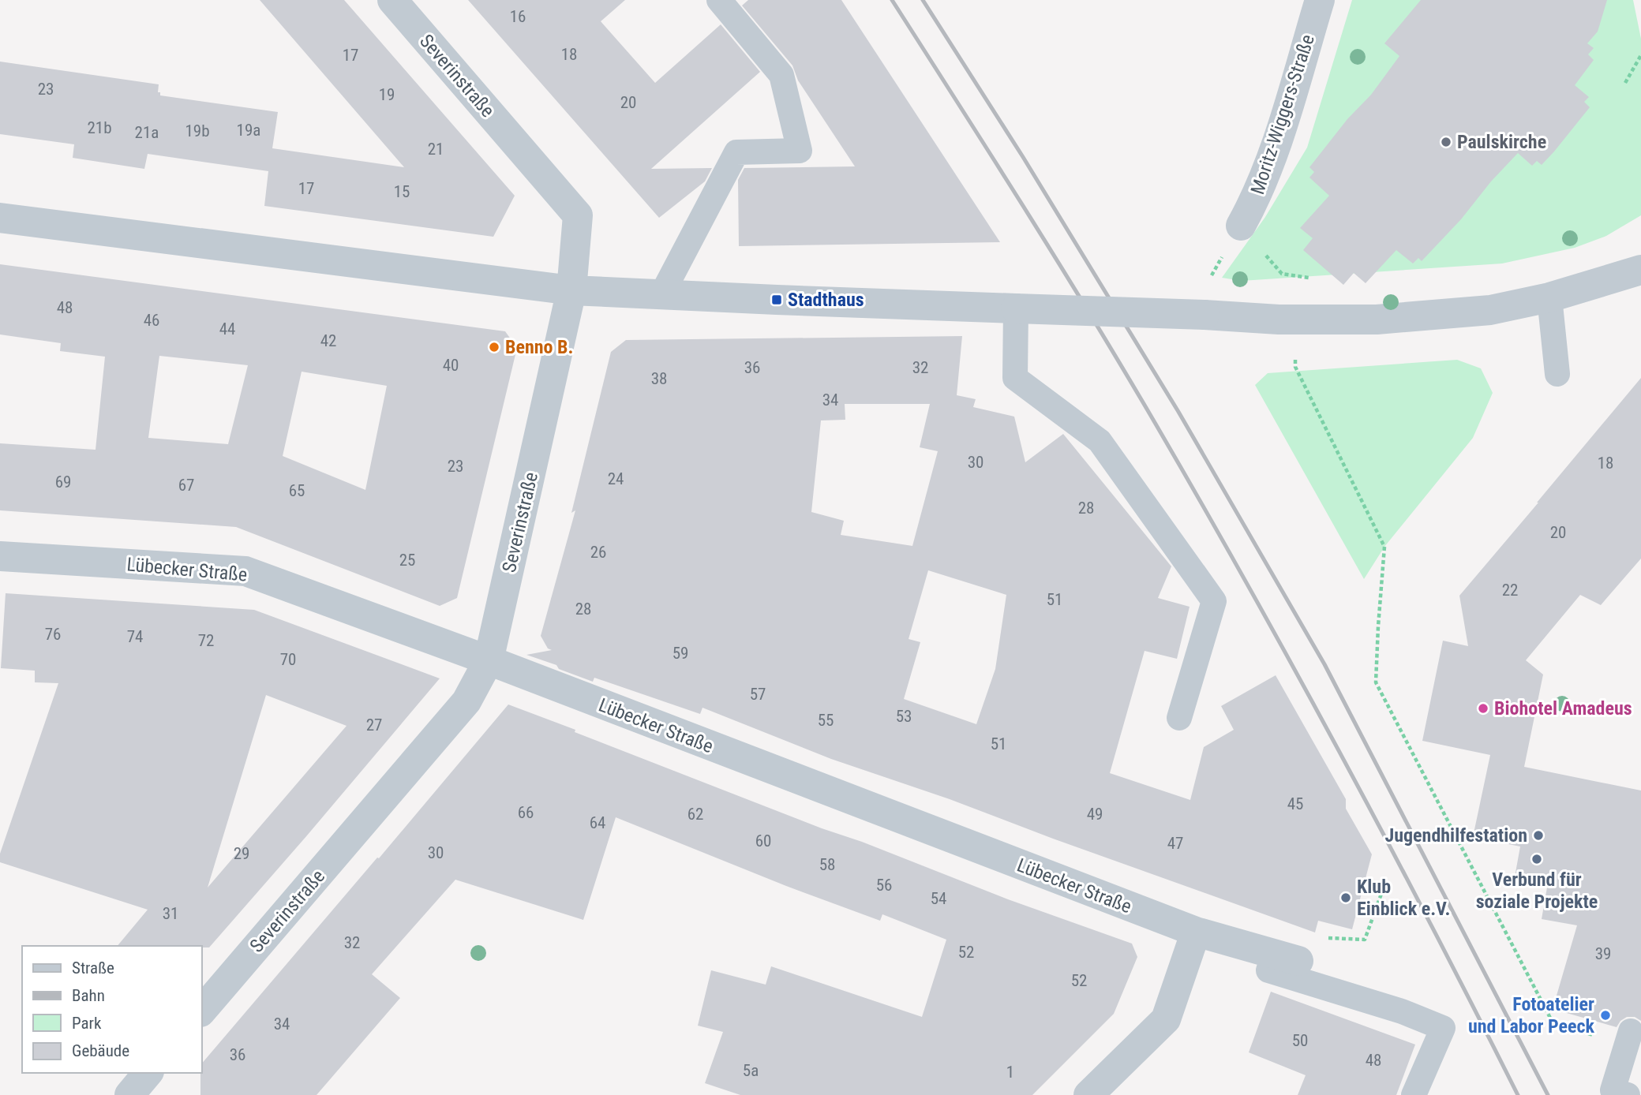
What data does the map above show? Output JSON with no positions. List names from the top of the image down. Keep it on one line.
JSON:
{"streets":{"street":["Severinstraße","Moritz-Wiggers-Straße","Lübecker Straße"]},"crossings":[["Severinstraße","Lübecker Straße"]],"places":{"other":["Paulskirche","Benno B.","Biohotel Amadeus","Jugendhilfestation","Verbund für soziale Projekte","Klub Einblick e.V.","Fotoatelier und Labor Peeck"],"transit":["Stadthaus"]},"house_numbers":["16","18","17","23","19","20","21b","19a","19b","21a","21","17","15","48","46","44","42","40","36","32","38","34","30","18","23","24","69","67","65","28","20","26","25","22","51","28","76","74","72","59","70","57","53","55","27","51","45","66","62","49","64","60","47","30","29","58","56","54","31","32","52","39","52","34","50","36","48","5a","1"],"legend":["Straße","Bahn","Park","Gebäude"]}
